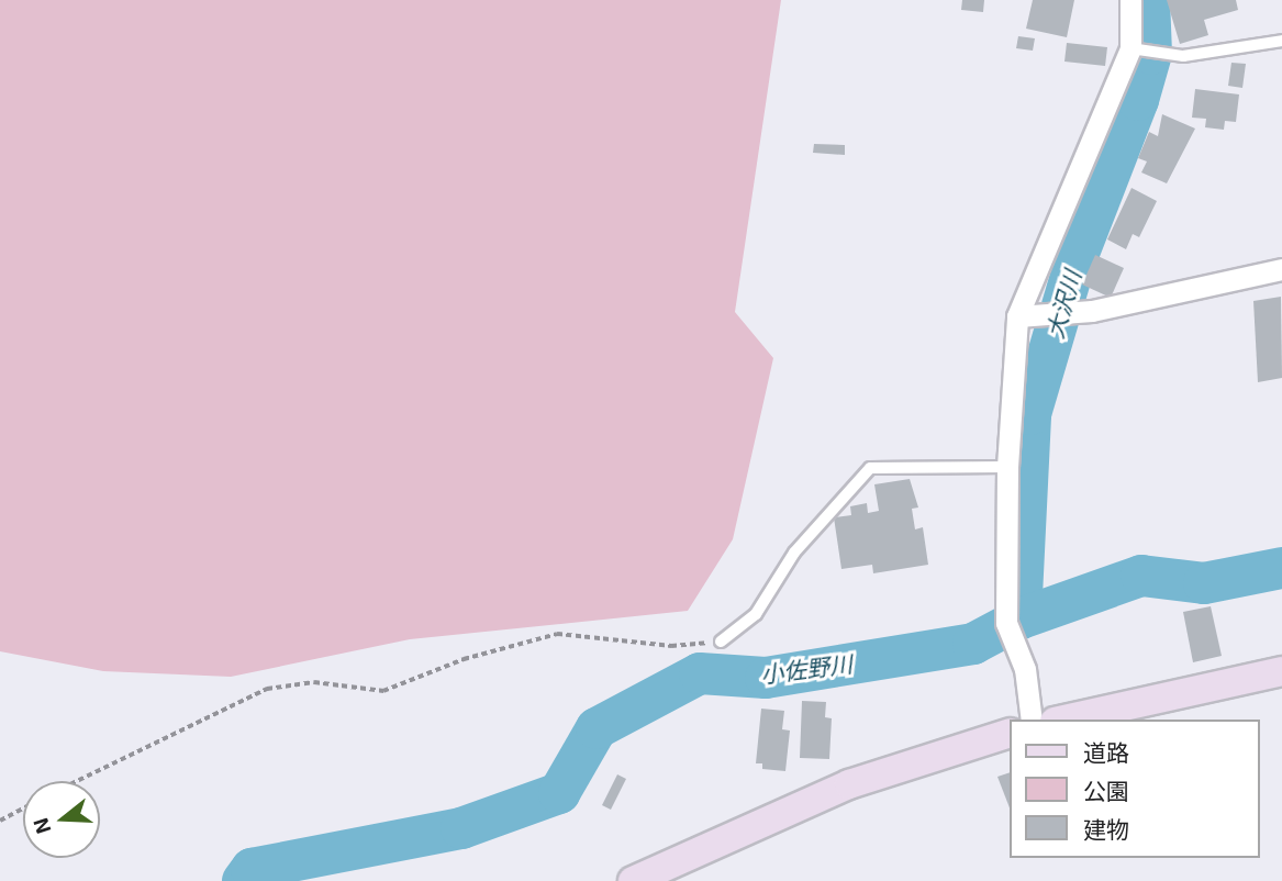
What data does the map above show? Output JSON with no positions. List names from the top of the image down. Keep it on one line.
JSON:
{"water":["大沢川","小佐野川"],"legend":["道路","公園","建物"],"north":"left"}
